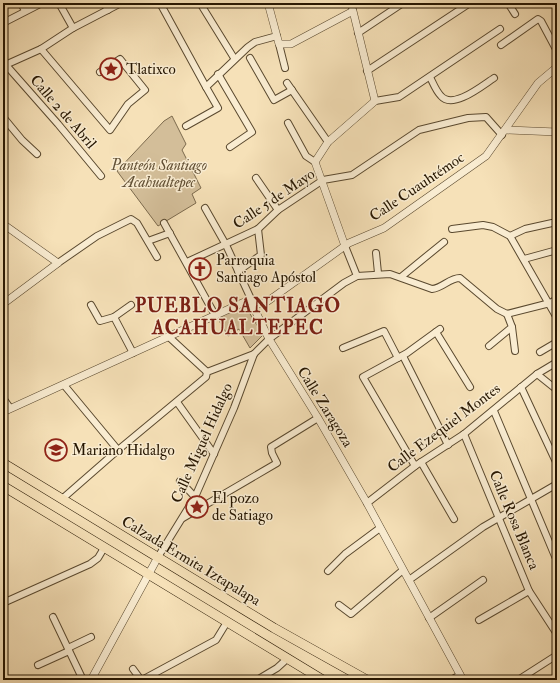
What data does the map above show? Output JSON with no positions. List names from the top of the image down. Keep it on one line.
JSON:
{"streets":{"main road":["Calzada Ermita Iztapalapa"],"street":["Calle 2 de Abril","Calle Cuauhtémoc","Calle 5 de Mayo","Calle Zaragoza","Calle Ezequiel Montes","Calle Miguel Hidalgo","Calle Rosa Blanca"]},"crossings":[["Calle Cuauhtémoc","Calle 5 de Mayo"],["Calle Cuauhtémoc","Calle Zaragoza"],["Calle 5 de Mayo","Calle Zaragoza"],["Calle Zaragoza","Calle Ezequiel Montes"],["Calle Zaragoza","Calle Miguel Hidalgo"],["Calle Ezequiel Montes","Calle Rosa Blanca"],["Calle Miguel Hidalgo","Calzada Ermita Iztapalapa"]],"districts":["PUEBLO SANTIAGO ACAHUALTEPEC"],"parks":["Panteón Santiago Acahualtepec"],"places":{"place":["Tlatixco","El pozo de Satiago"],"church":["Parroquia Santiago Apóstol"],"school or university":["Mariano Hidalgo"]}}
